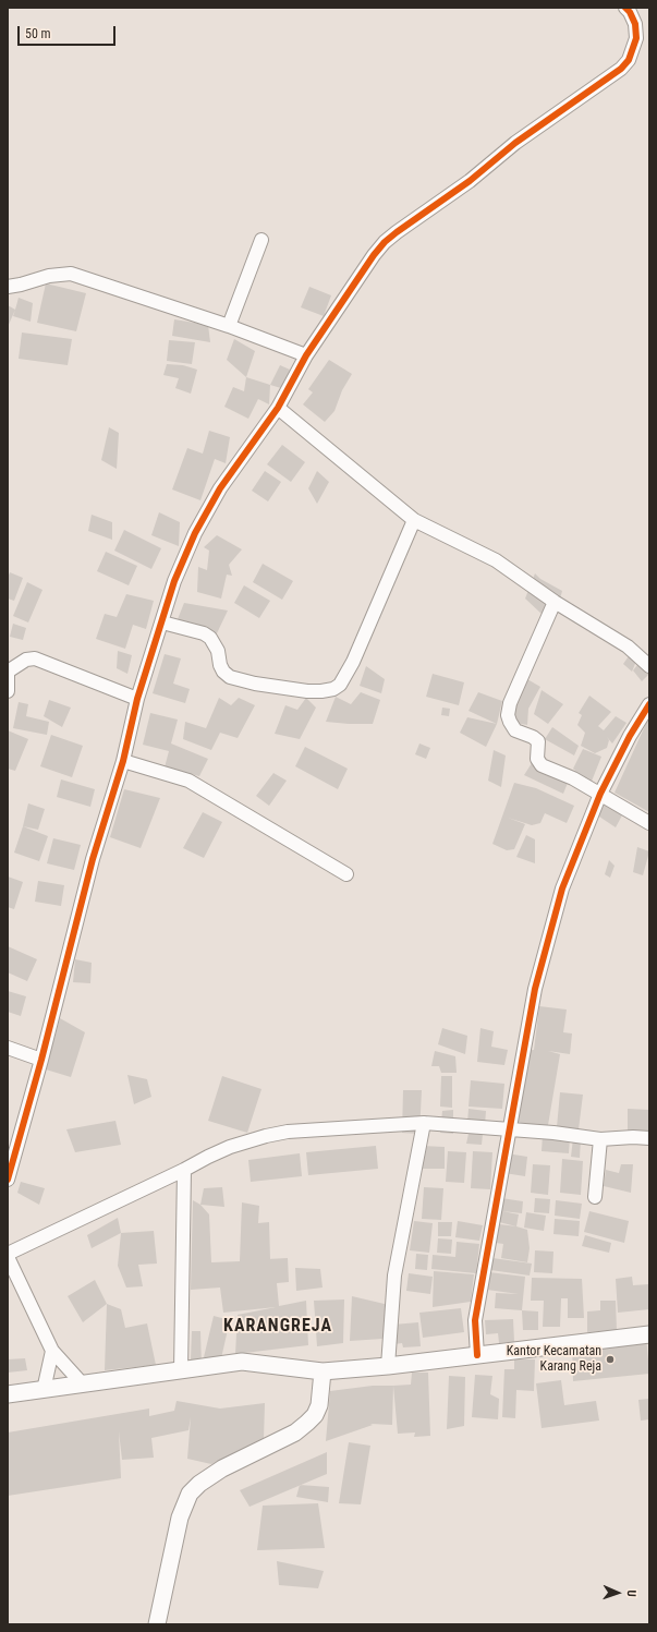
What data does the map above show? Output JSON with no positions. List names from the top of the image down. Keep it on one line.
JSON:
{"districts":["KARANGREJA"],"places":["Kantor Kecamatan Karang Reja"],"scale_bar":"50 m","north":"right"}
